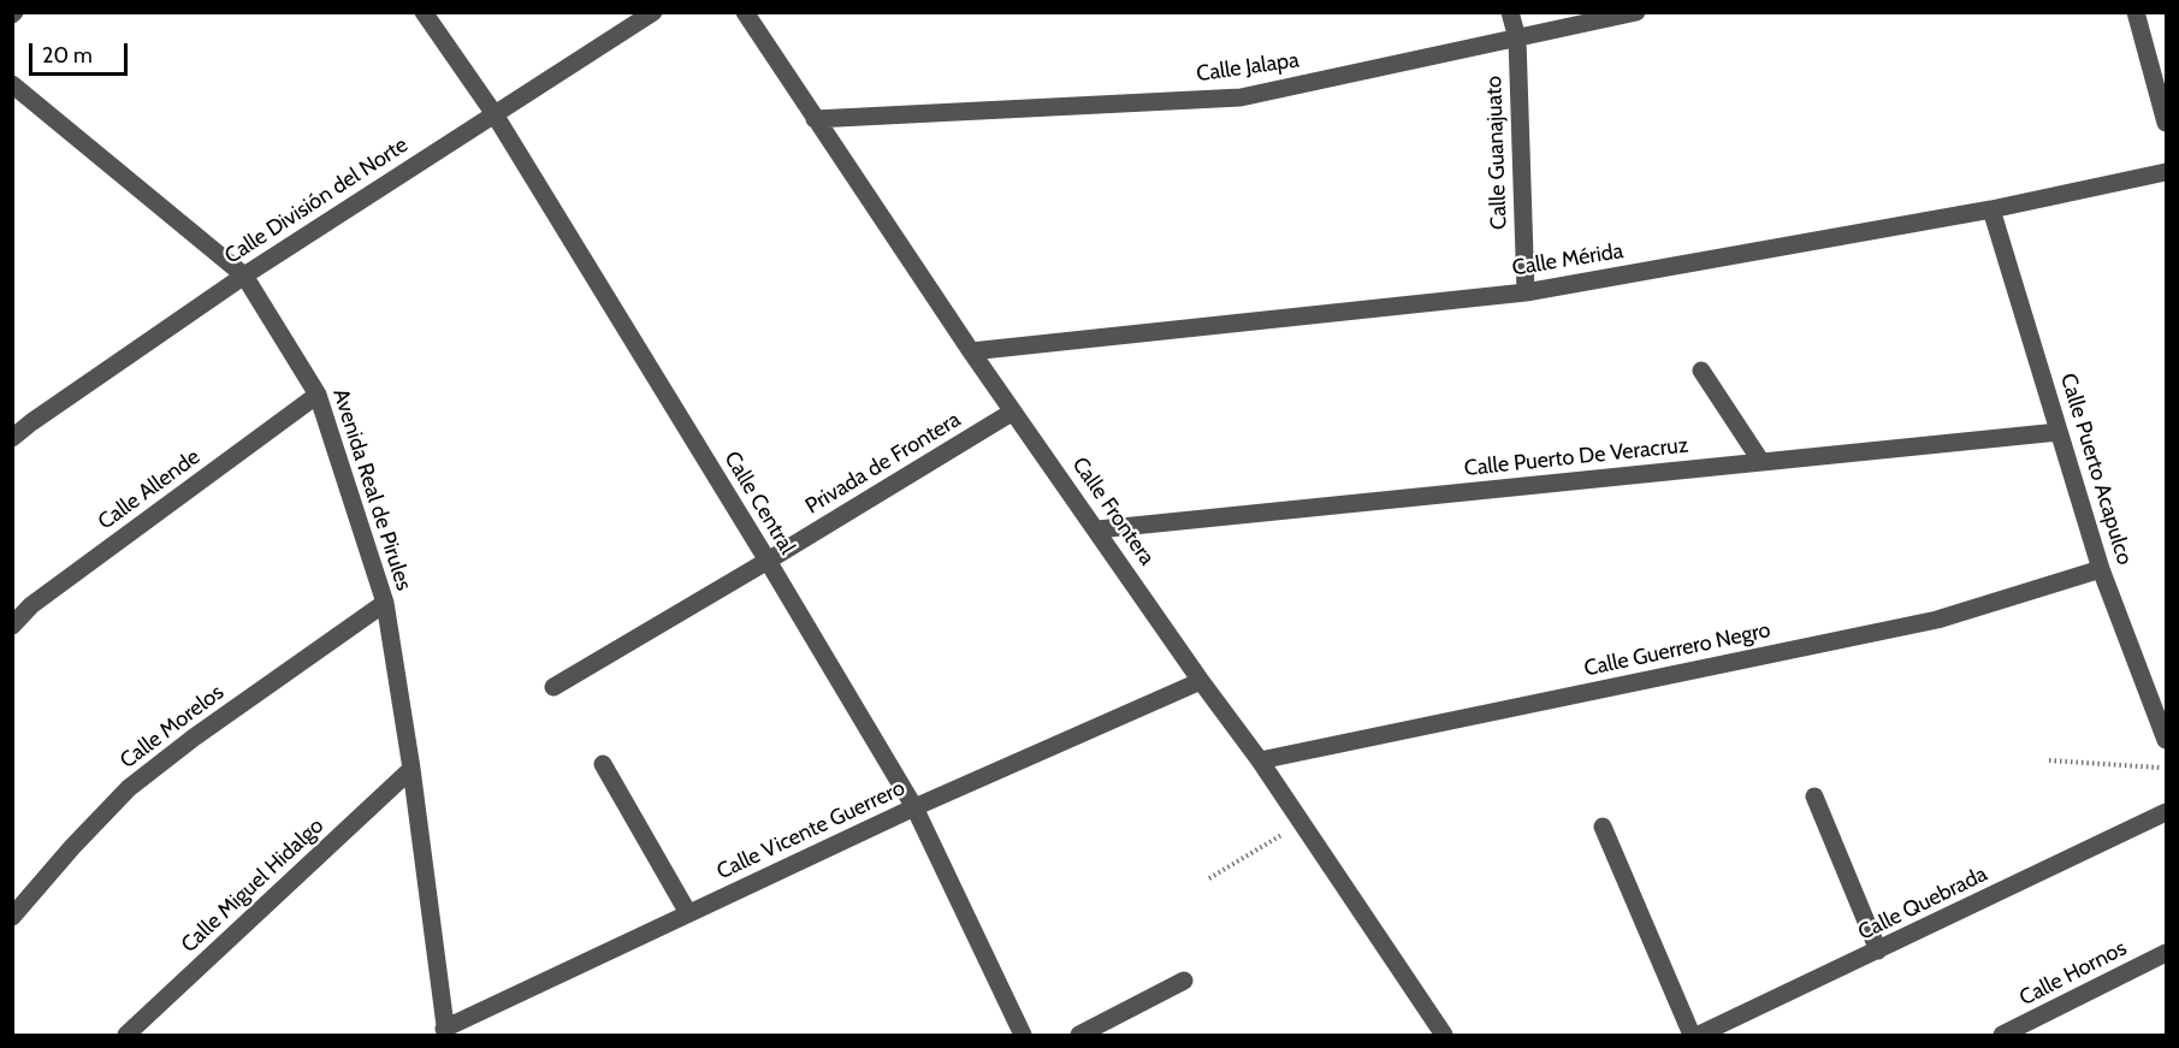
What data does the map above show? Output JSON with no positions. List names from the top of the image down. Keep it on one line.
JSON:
{"streets":{"street":["Calle Jalapa","Calle Guanajuato","Calle División del Norte","Calle Mérida","Calle Puerto De Veracruz","Privada de Frontera","Calle Puerto Acapulco","Calle Allende","Avenida Real de Pirules","Calle Central","Calle Frontera","Calle Guerrero Negro","Calle Morelos","Calle Vicente Guerrero","Calle Miguel Hidalgo","Calle Quebrada","Calle Hornos"]},"crossings":[["Calle Jalapa","Calle Guanajuato"],["Calle Jalapa","Calle Frontera"],["Calle Guanajuato","Calle Mérida"],["Calle División del Norte","Avenida Real de Pirules"],["Calle División del Norte","Calle Central"],["Calle Mérida","Calle Puerto Acapulco"],["Calle Mérida","Calle Frontera"],["Calle Puerto De Veracruz","Calle Puerto Acapulco"],["Calle Puerto De Veracruz","Calle Frontera"],["Privada de Frontera","Calle Central"],["Privada de Frontera","Calle Frontera"],["Calle Puerto Acapulco","Calle Guerrero Negro"],["Calle Allende","Avenida Real de Pirules"],["Avenida Real de Pirules","Calle Morelos"],["Avenida Real de Pirules","Calle Vicente Guerrero"],["Avenida Real de Pirules","Calle Miguel Hidalgo"],["Calle Central","Calle Vicente Guerrero"],["Calle Frontera","Calle Guerrero Negro"],["Calle Frontera","Calle Vicente Guerrero"]],"scale_bar":"20 m"}
